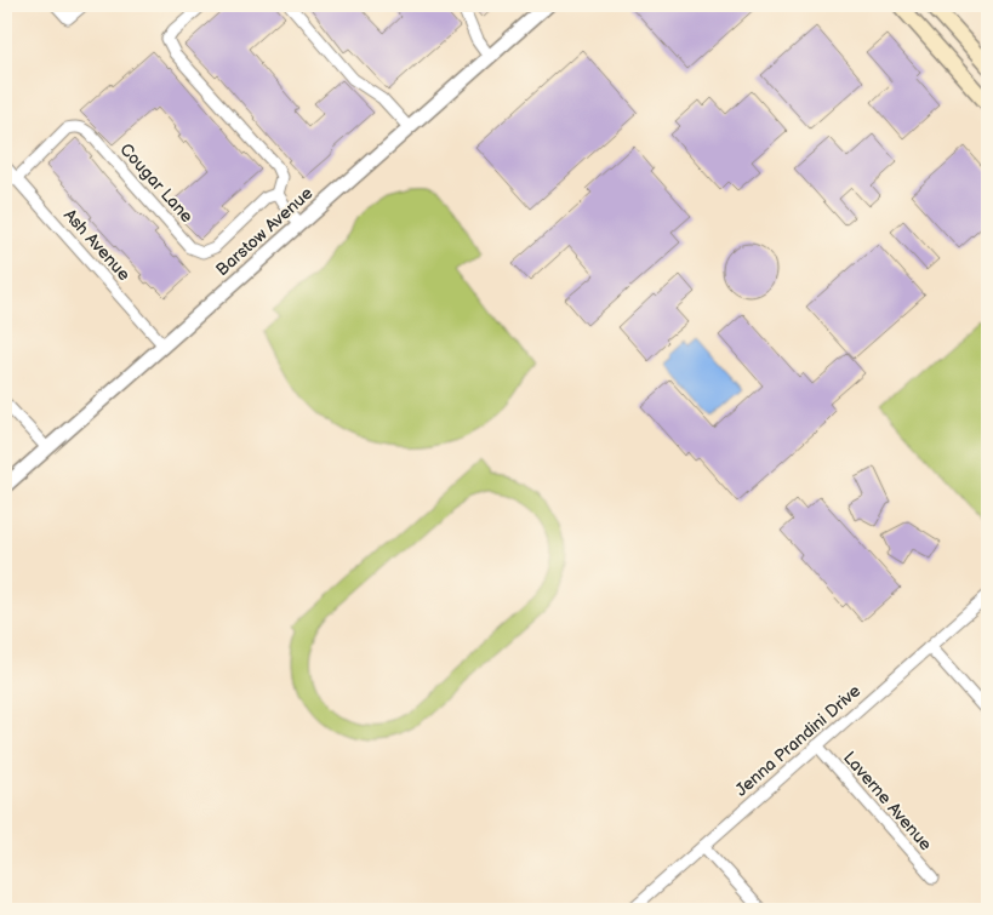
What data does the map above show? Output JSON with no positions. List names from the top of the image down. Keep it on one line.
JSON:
{"streets":{"street":["Cougar Lane","Barstow Avenue","Ash Avenue","Jenna Prandini Drive","Laverne Avenue"]},"crossings":[["Cougar Lane","Ash Avenue"],["Barstow Avenue","Ash Avenue"],["Jenna Prandini Drive","Laverne Avenue"]]}
